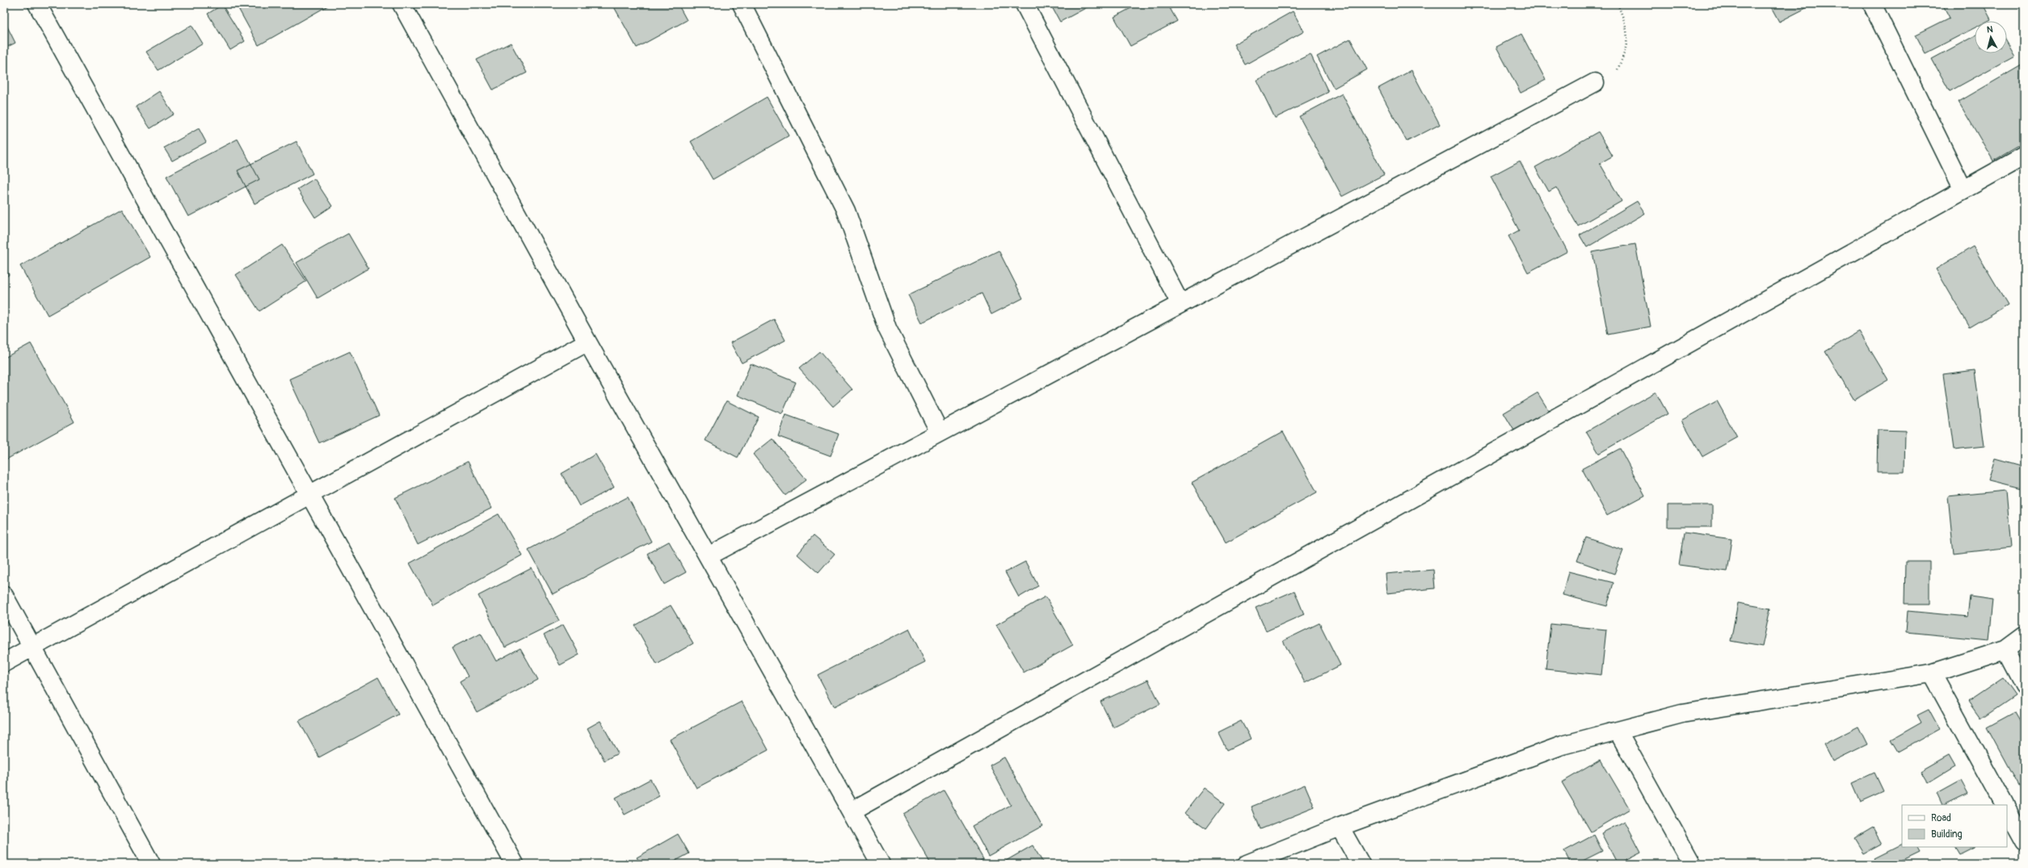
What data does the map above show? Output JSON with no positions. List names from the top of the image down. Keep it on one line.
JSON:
{"legend":["Road","Building"],"north":"top"}
